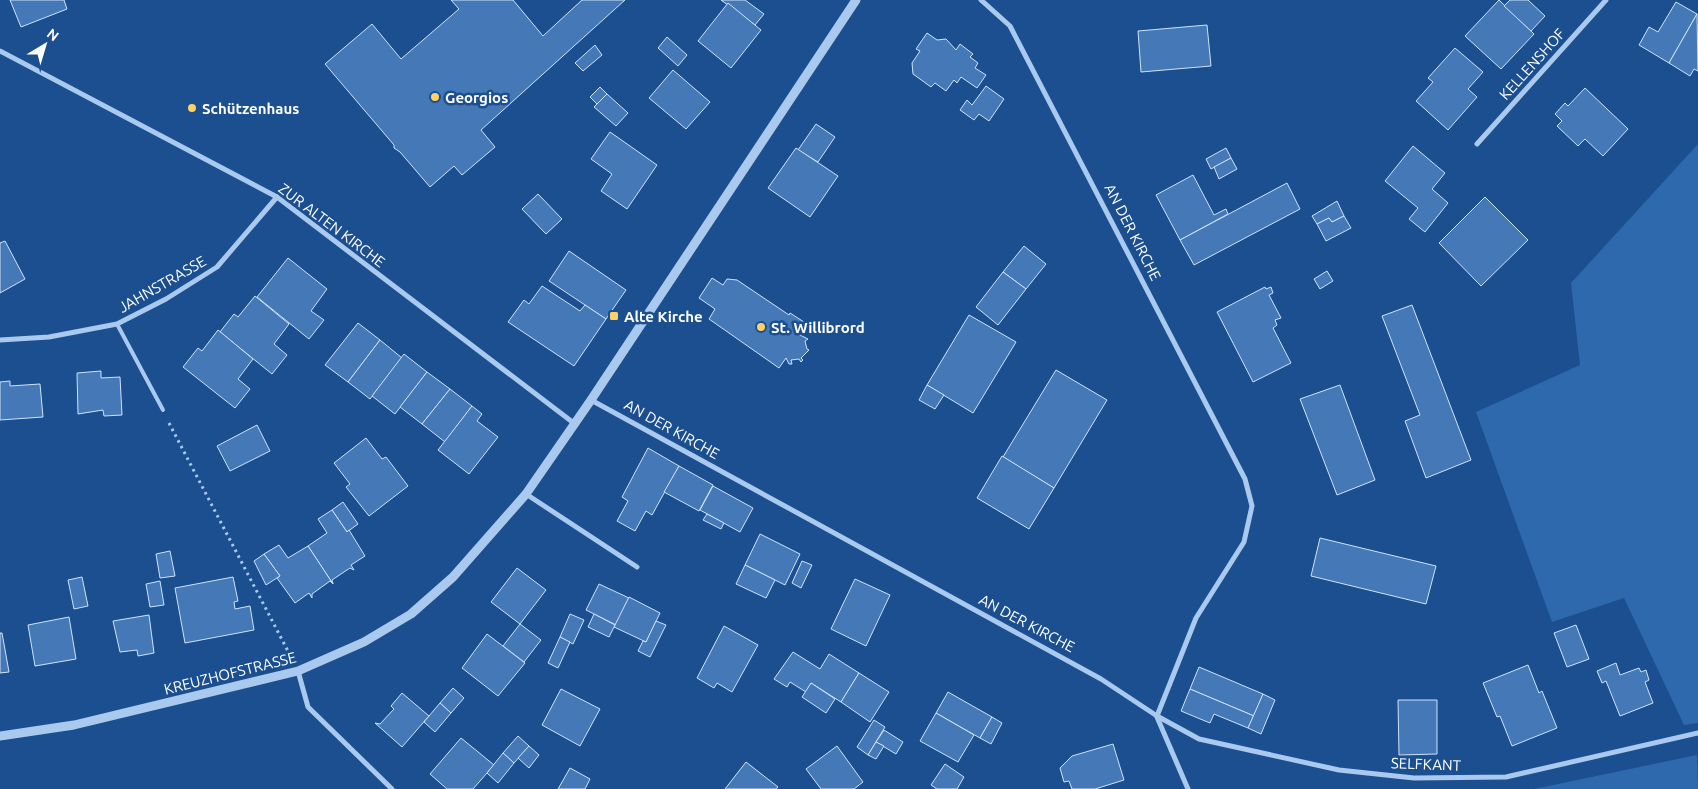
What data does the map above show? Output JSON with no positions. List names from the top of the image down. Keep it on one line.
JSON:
{"streets":{"street":["KELLENSHOF","ZUR ALTEN KIRCHE","AN DER KIRCHE","JAHNSTRASSE","KREUZHOFSTRASSE","SELFKANT"]},"crossings":[["ZUR ALTEN KIRCHE","JAHNSTRASSE"],["ZUR ALTEN KIRCHE","KREUZHOFSTRASSE"],["AN DER KIRCHE","KREUZHOFSTRASSE"],["AN DER KIRCHE","SELFKANT"]],"places":{"other":["Georgios","Schützenhaus","St. Willibrord"],"transit":["Alte Kirche"]},"north":"top right"}
